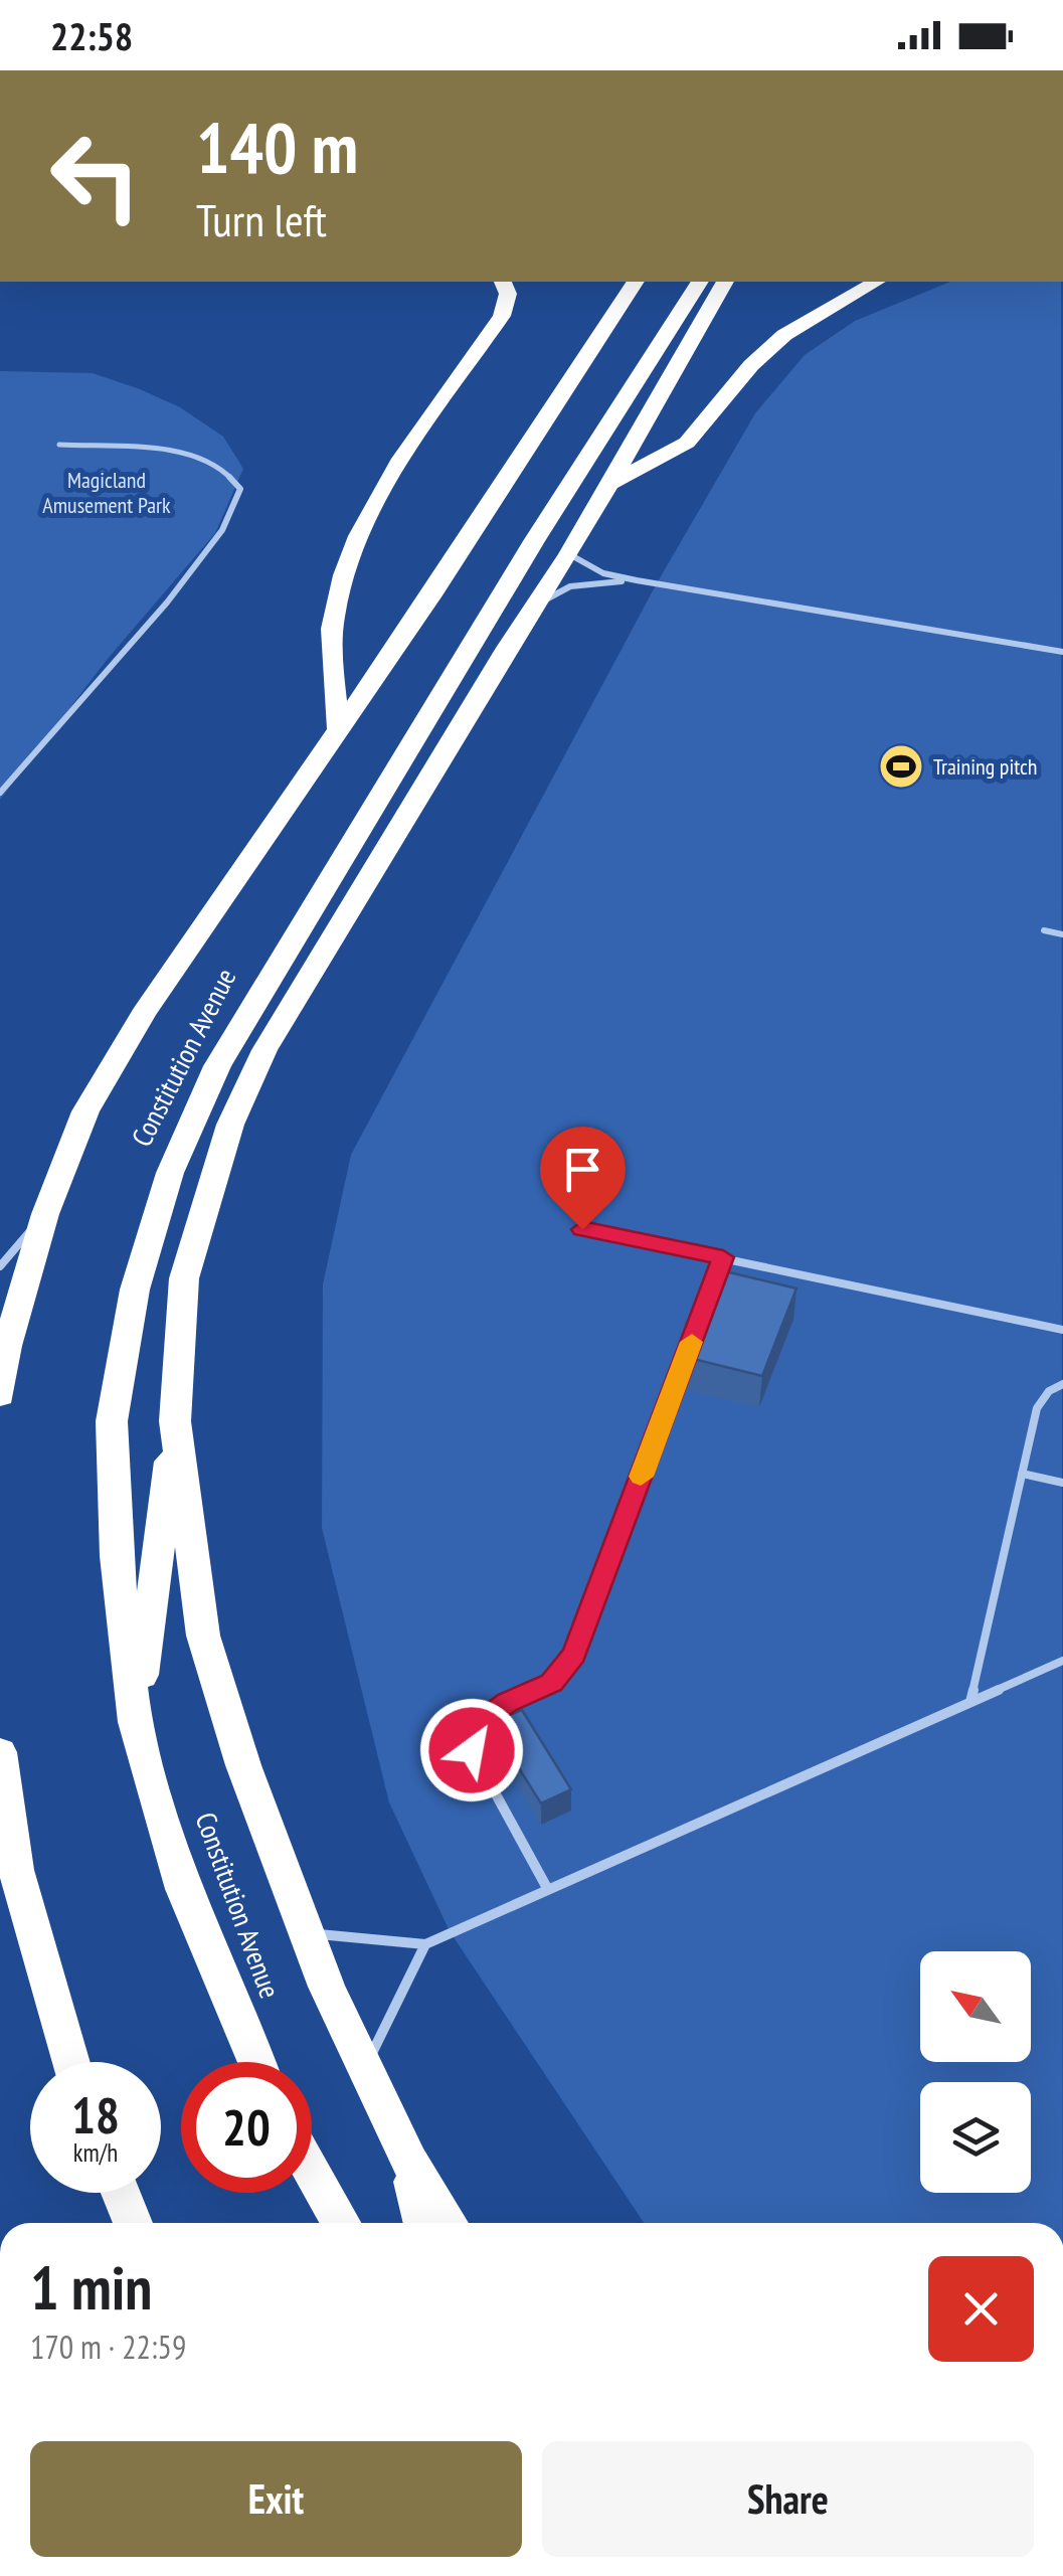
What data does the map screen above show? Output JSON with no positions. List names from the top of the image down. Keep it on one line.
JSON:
{"streets":{"highway":["Constitution Avenue"]},"parks":["Magicland Amusement Park"],"places":{"sports":["Training pitch"]},"north":"top left","page":{"status":"22:58","turn":["140 m","Turn left"],"speed":"18 km/h","limit":"20","heading":["1 min","170 m · 22:59"],"buttons":["Exit","Share"]}}
